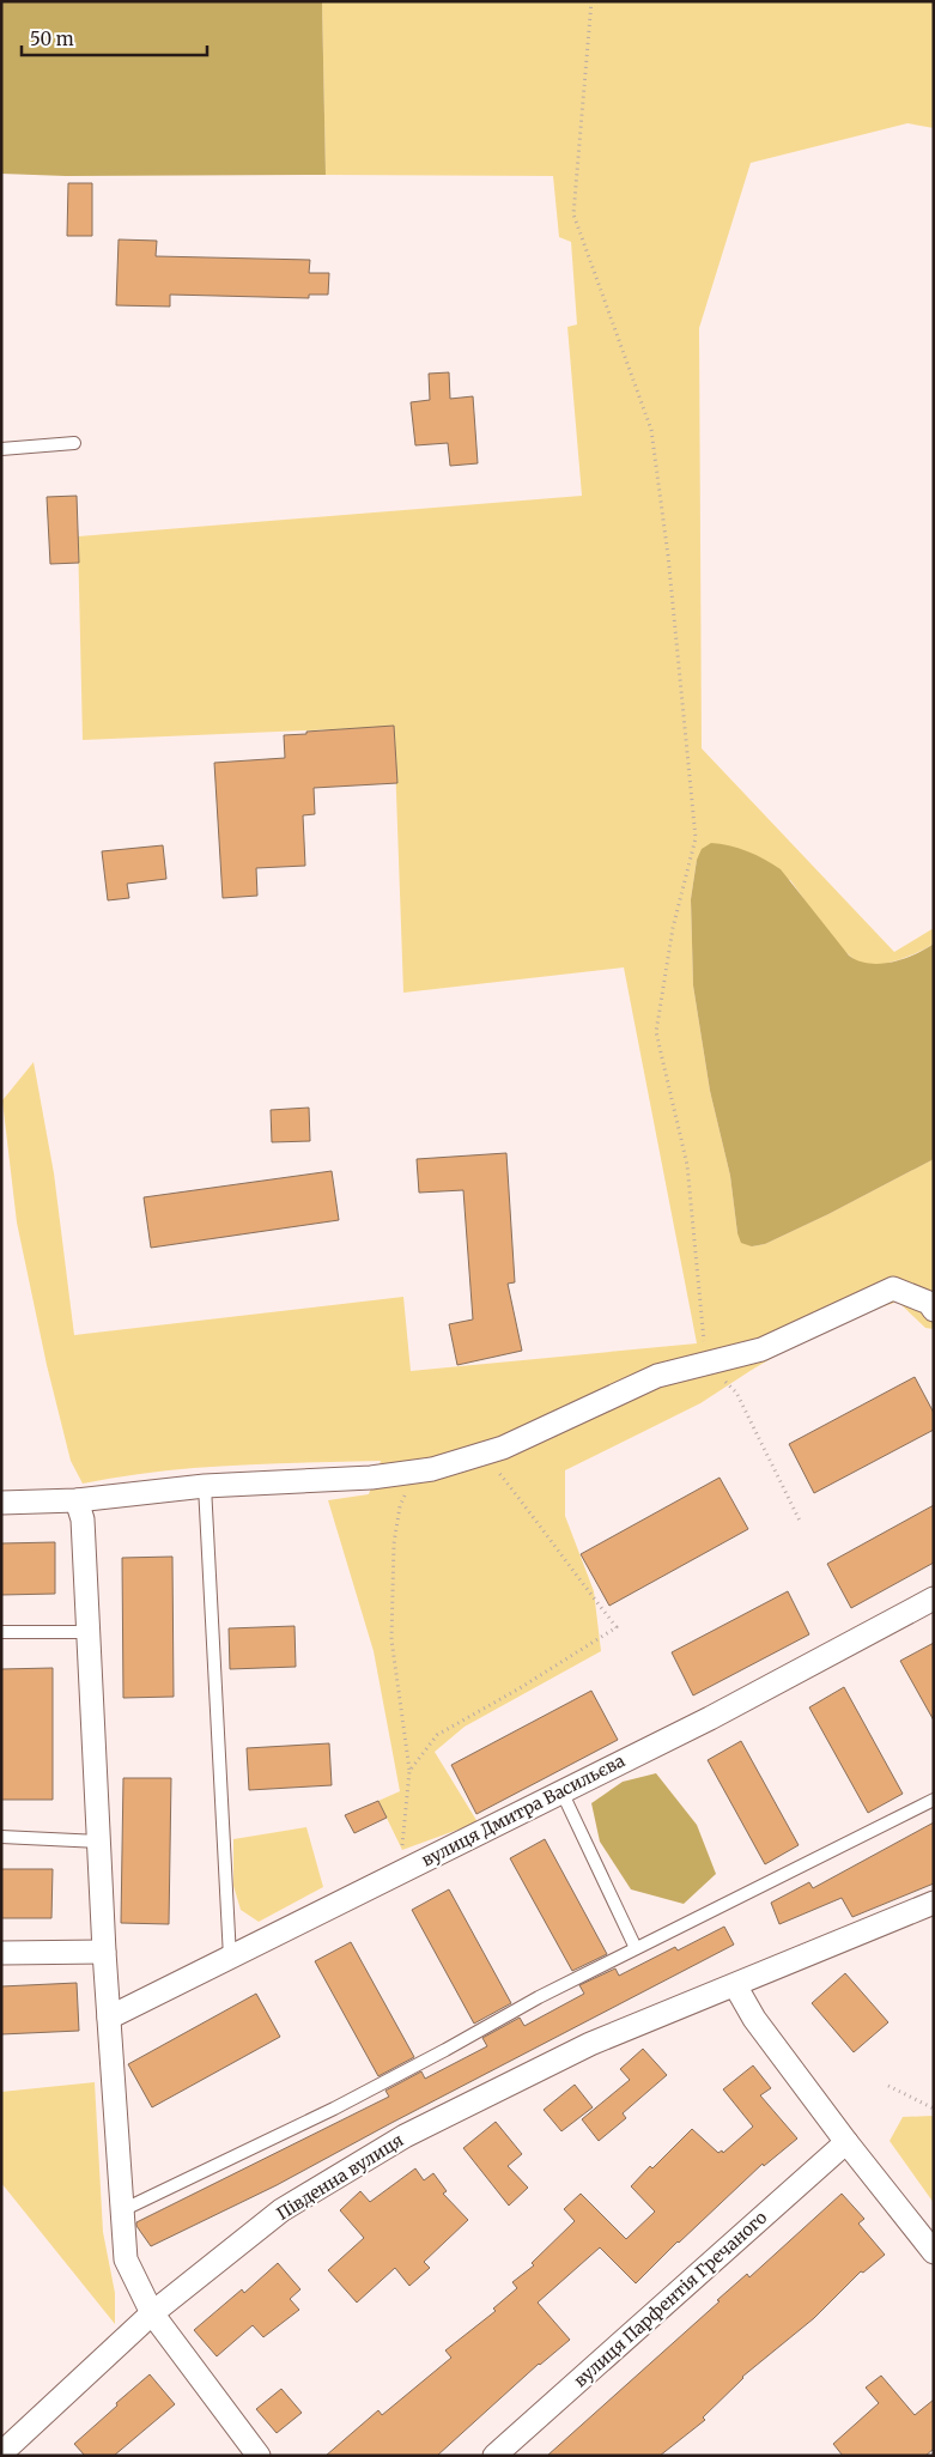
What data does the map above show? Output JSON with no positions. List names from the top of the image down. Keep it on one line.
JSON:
{"streets":{"street":["вулиця Дмитра Васильєва","Південна вулиця","вулиця Парфентія Гречаного"]},"scale_bar":"50 m"}
